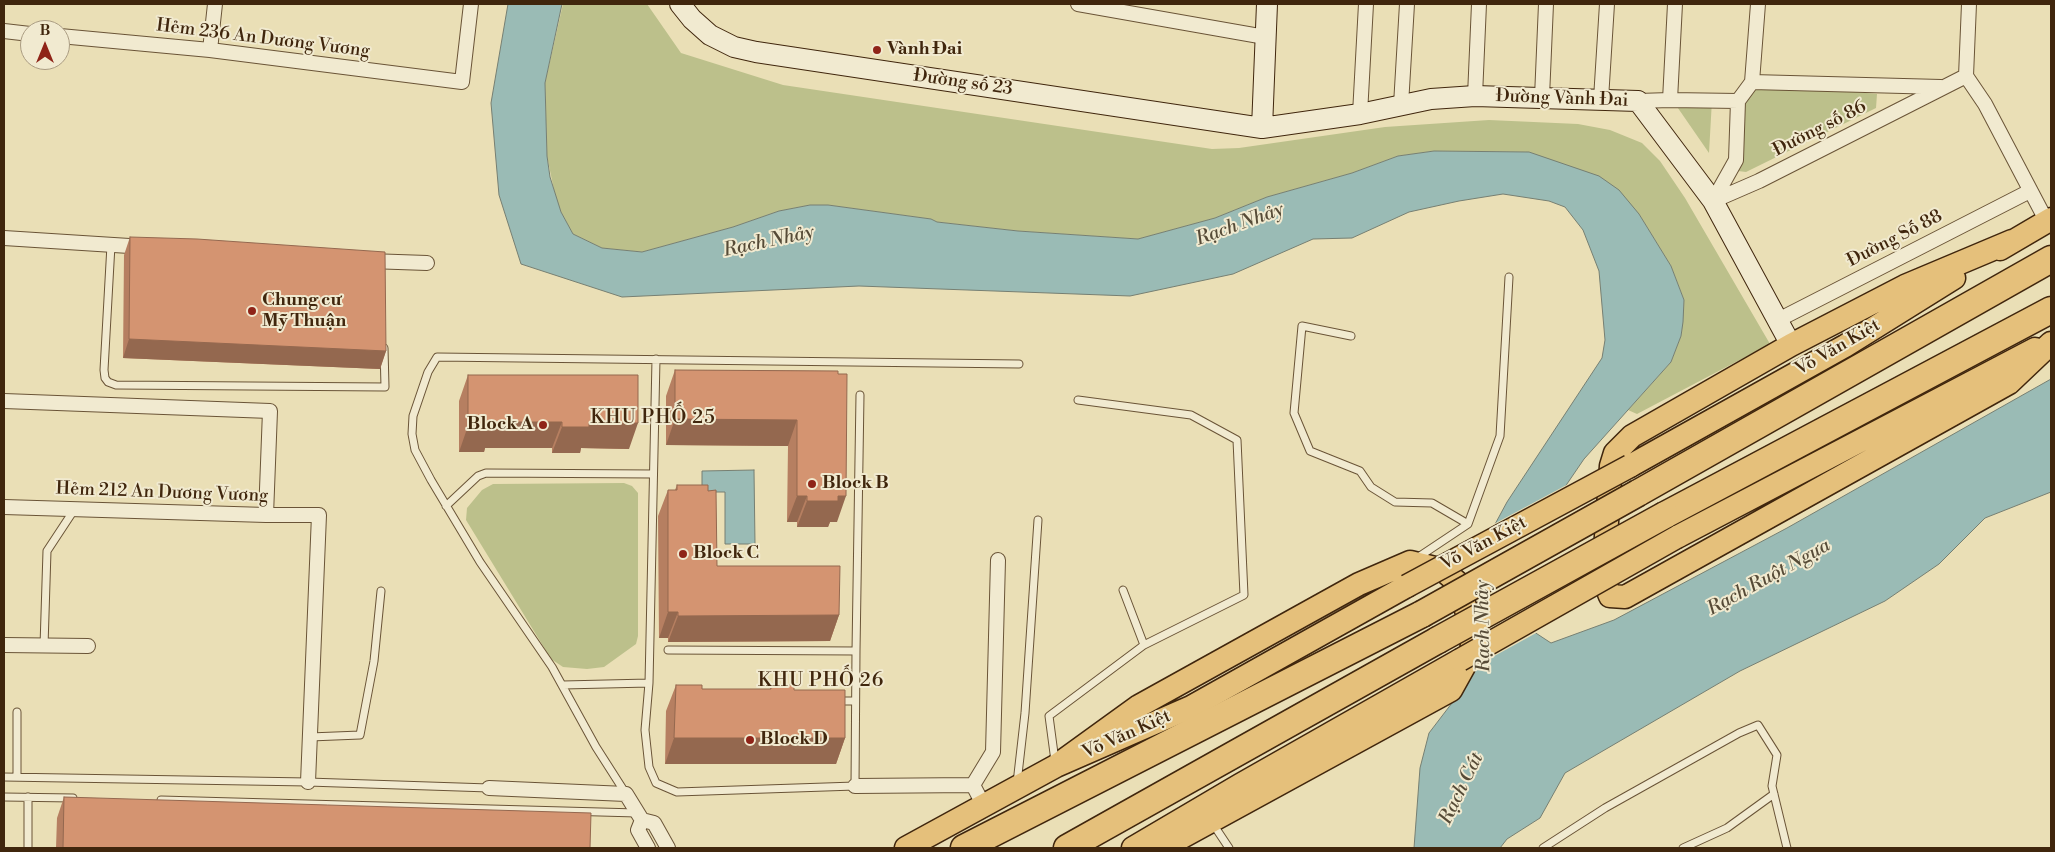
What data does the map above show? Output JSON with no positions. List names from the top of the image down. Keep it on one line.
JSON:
{"streets":{"highway":["Võ Văn Kiệt"],"street":["Hẻm 236 An Dương Vương","Đường số 23","Đường Vành Đai","Đường số 86","Đường Số 88","Hẻm 212 An Dương Vương"]},"crossings":[["Đường số 23","Đường Vành Đai"],["Đường Vành Đai","Đường số 86"],["Đường Vành Đai","Đường Số 88"]],"districts":["KHU PHỐ 25","KHU PHỐ 26"],"water":["Rạch Nhảy","Rạch Ruột Ngựa","Rạch Cát"],"places":["Vành Đai","Chung cư Mỹ Thuận","Block A","Block B","Block C","Block D"],"north":"top"}
